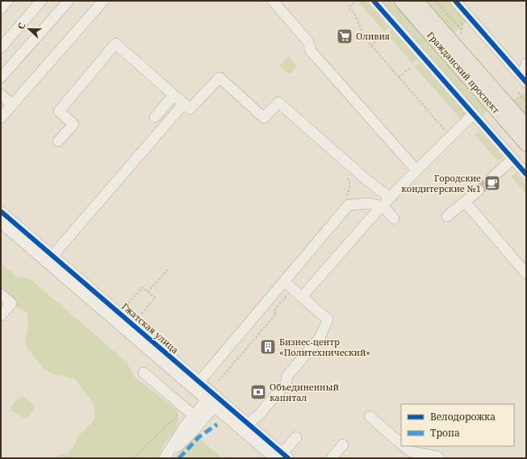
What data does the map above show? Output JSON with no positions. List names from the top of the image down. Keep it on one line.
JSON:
{"streets":{"main road":["Гражданский проспект"],"street":["Гжатская улица"]},"places":{"supermarket":["Оливия"],"cafe":["Городские кондитерские №1"],"building":["Бизнес-центр «Политехнический»"],"bank":["Объединенный капитал"]},"legend":["Велодорожка","Тропа"],"north":"left"}
